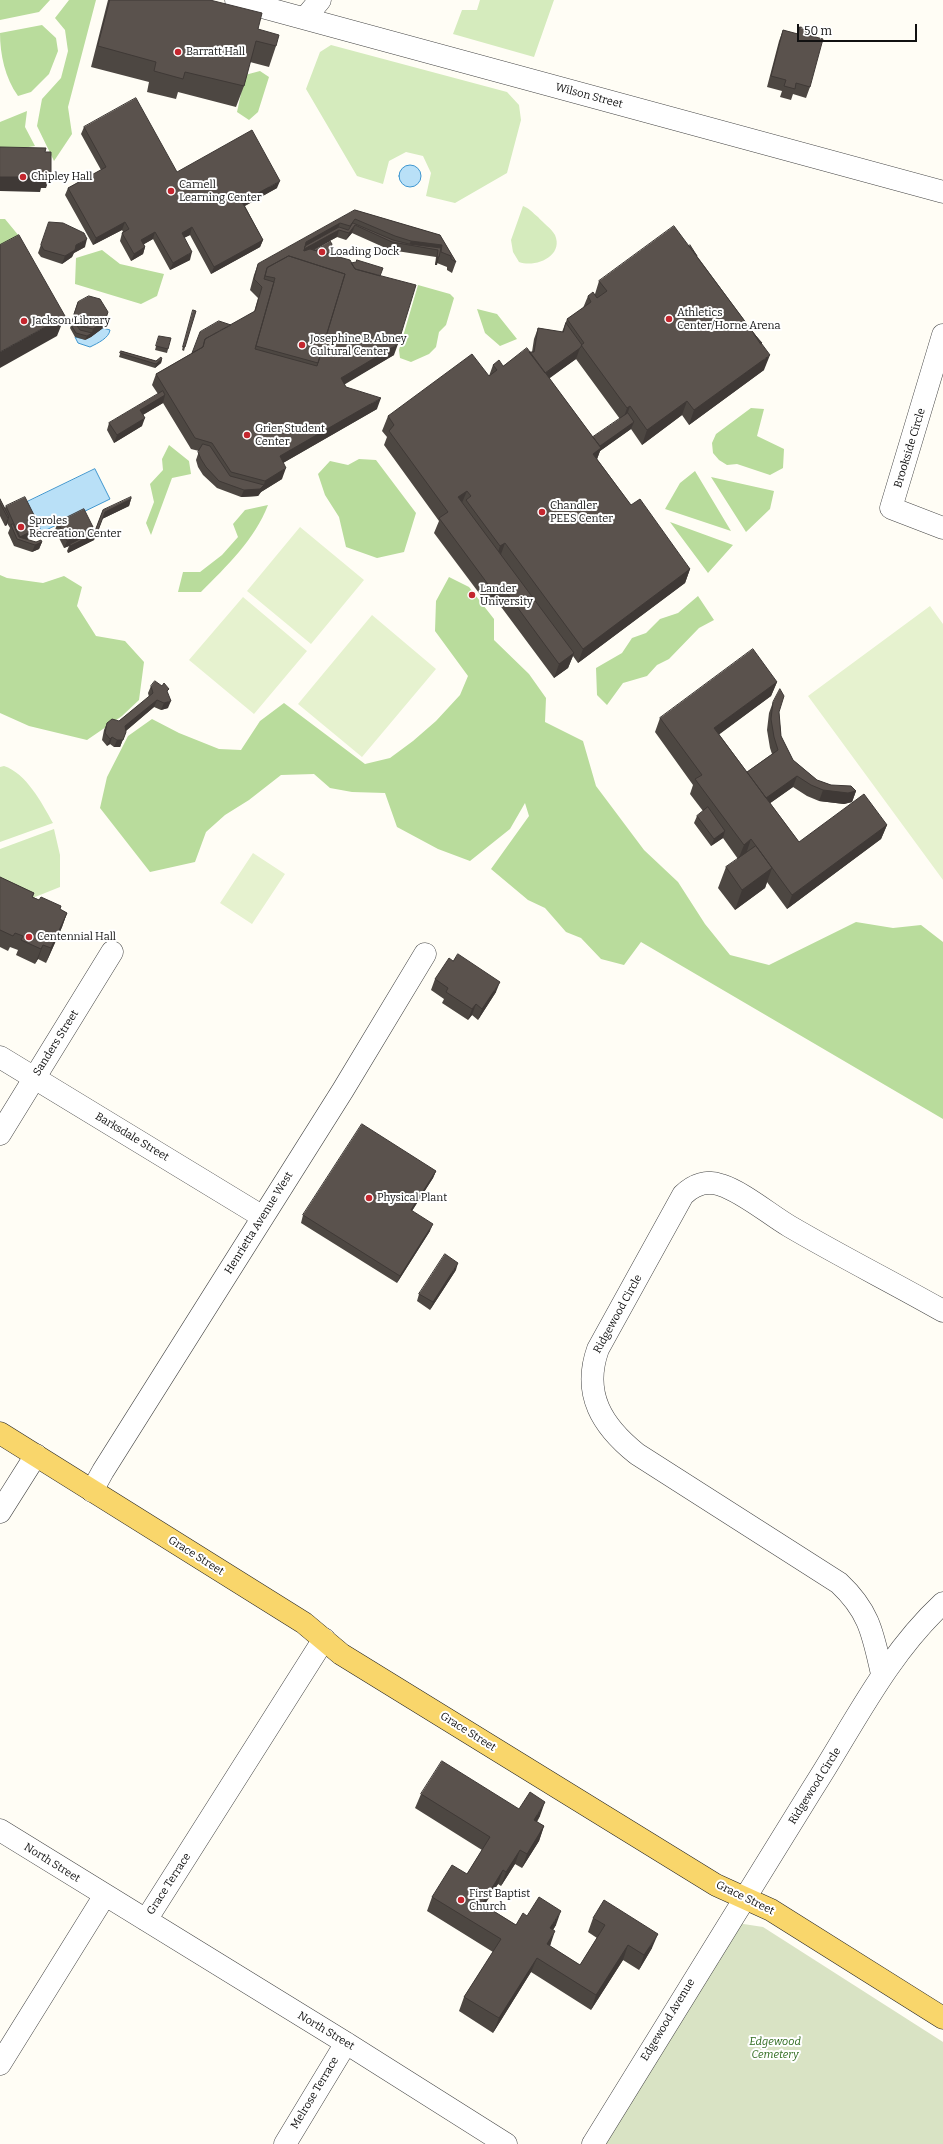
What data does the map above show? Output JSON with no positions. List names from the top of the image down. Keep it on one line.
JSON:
{"streets":{"main road":["Grace Street"],"street":["Wilson Street","Brookside Circle","Sanders Street","Barksdale Street","Henrietta Avenue West","Ridgewood Circle","North Street","Grace Terrace","Edgewood Avenue","Melrose Terrace"]},"crossings":[["Sanders Street","Barksdale Street"],["Barksdale Street","Henrietta Avenue West"],["Henrietta Avenue West","Grace Street"],["Ridgewood Circle","Grace Street"],["Ridgewood Circle","Edgewood Avenue"],["Grace Street","Grace Terrace"],["Grace Street","Edgewood Avenue"],["North Street","Grace Terrace"],["North Street","Melrose Terrace"]],"parks":["Edgewood Cemetery"],"places":["Barratt Hall","Chipley Hall","Carnell Learning Center","Loading Dock","Athletics Center/Horne Arena","Jackson Library","Josephine B. Abney Cultural Center","Grier Student Center","Chandler PEES Center","Sproles Recreation Center","Lander University","Centennial Hall","Physical Plant","First Baptist Church"],"scale_bar":"50 m"}
